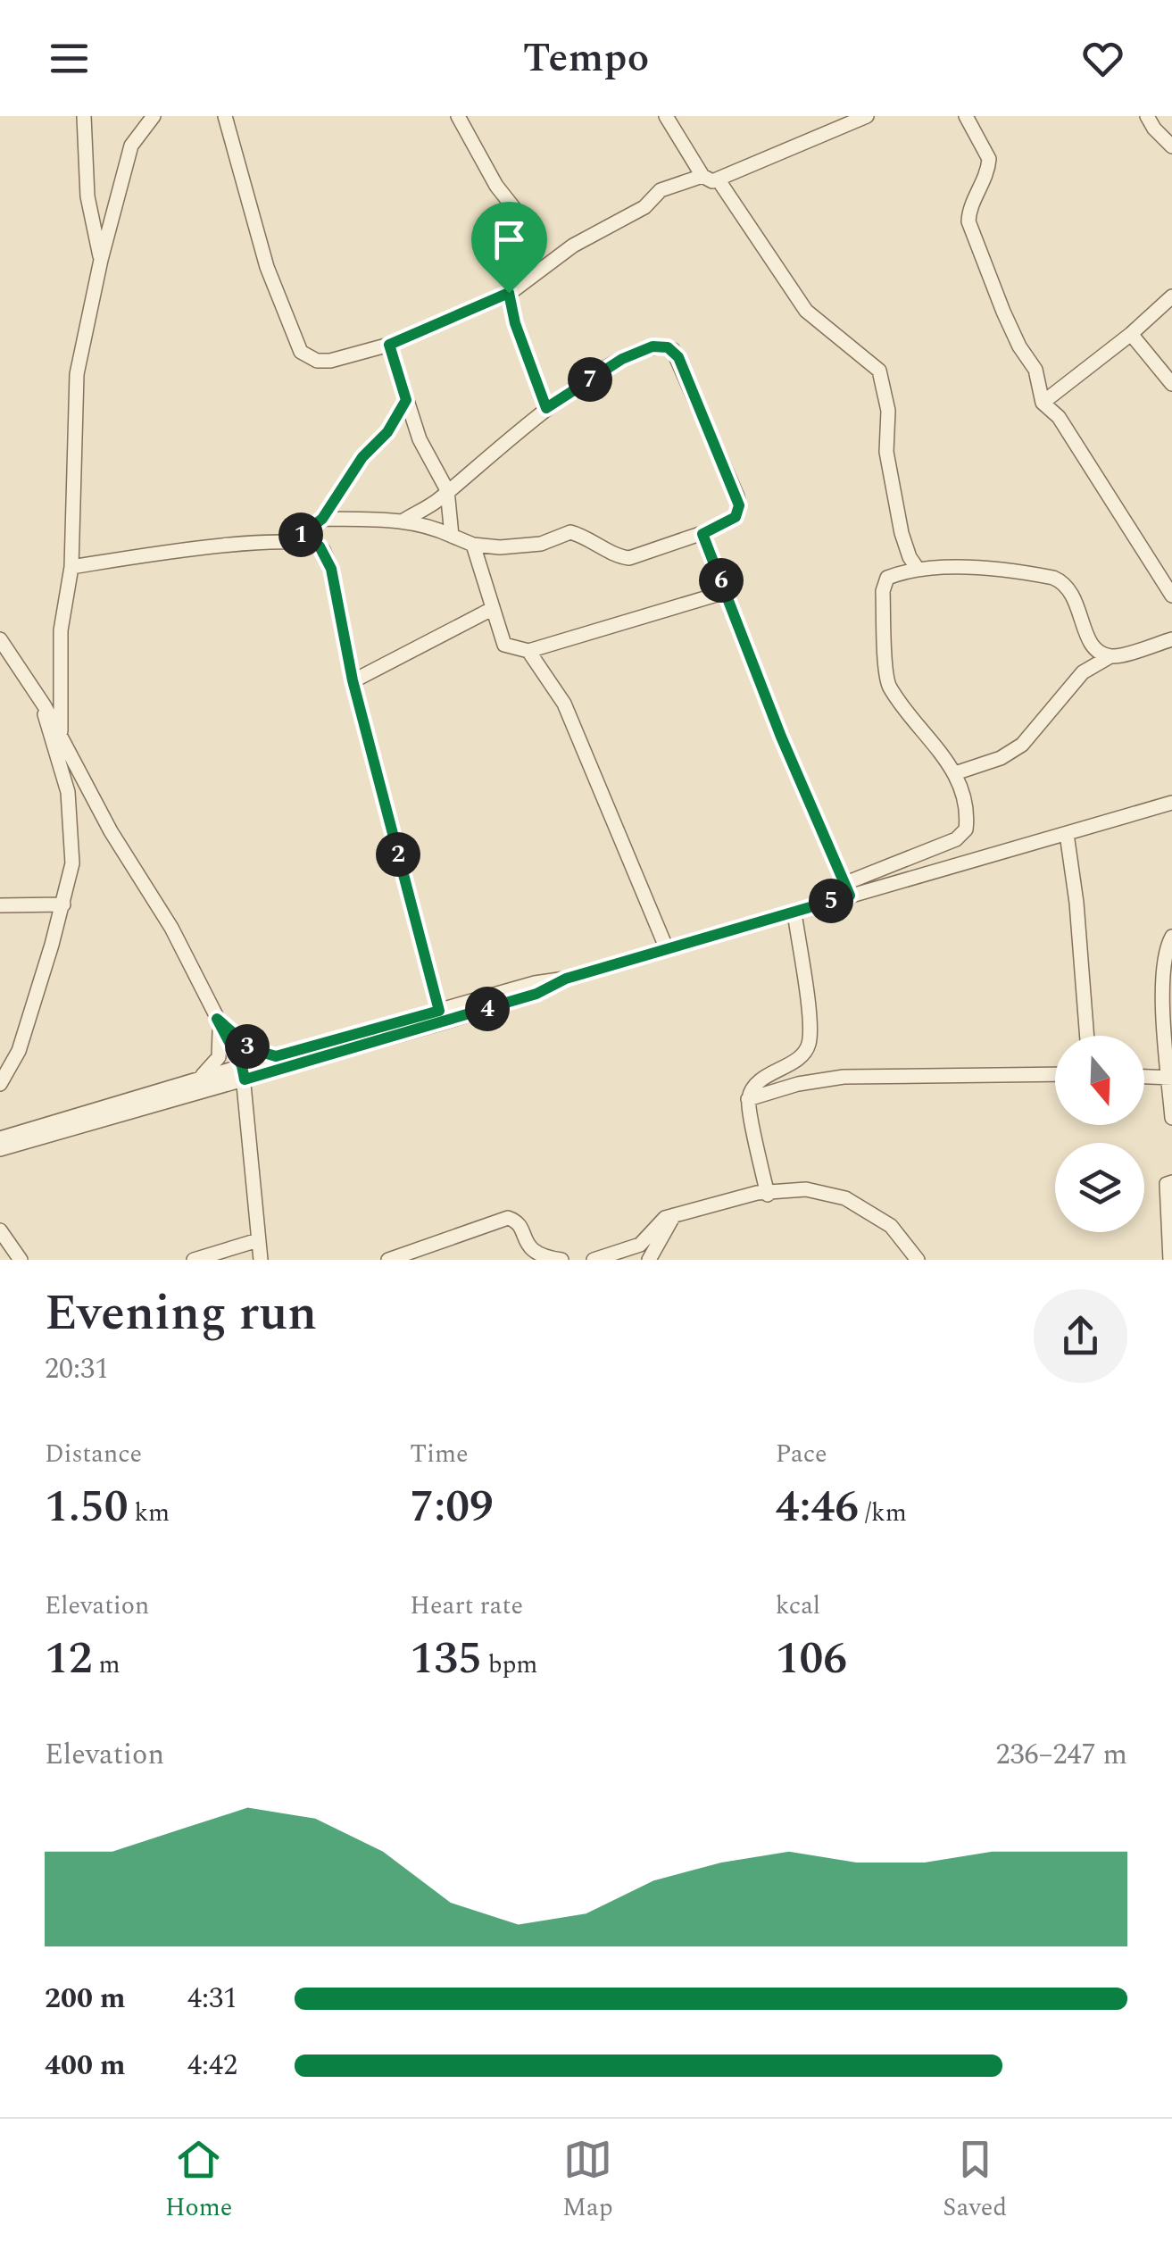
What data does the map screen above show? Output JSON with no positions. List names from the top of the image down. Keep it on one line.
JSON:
{"north":"bottom","page":{"header":"Tempo","pins":["7","1","6","2","5","4","3"],"heading":["Evening run","20:31"],"stats":[["Distance","1.50 km"],["Time","7:09"],["Pace","4:46 /km"],["Elevation","12 m"],["Heart rate","135 bpm"],["kcal","106"]],"chart":["Elevation","236–247 m"],"list":[{"name":"200 m","note":"4:31"},{"name":"400 m","note":"4:42"}],"tabs":["Home","Map","Saved"]}}
